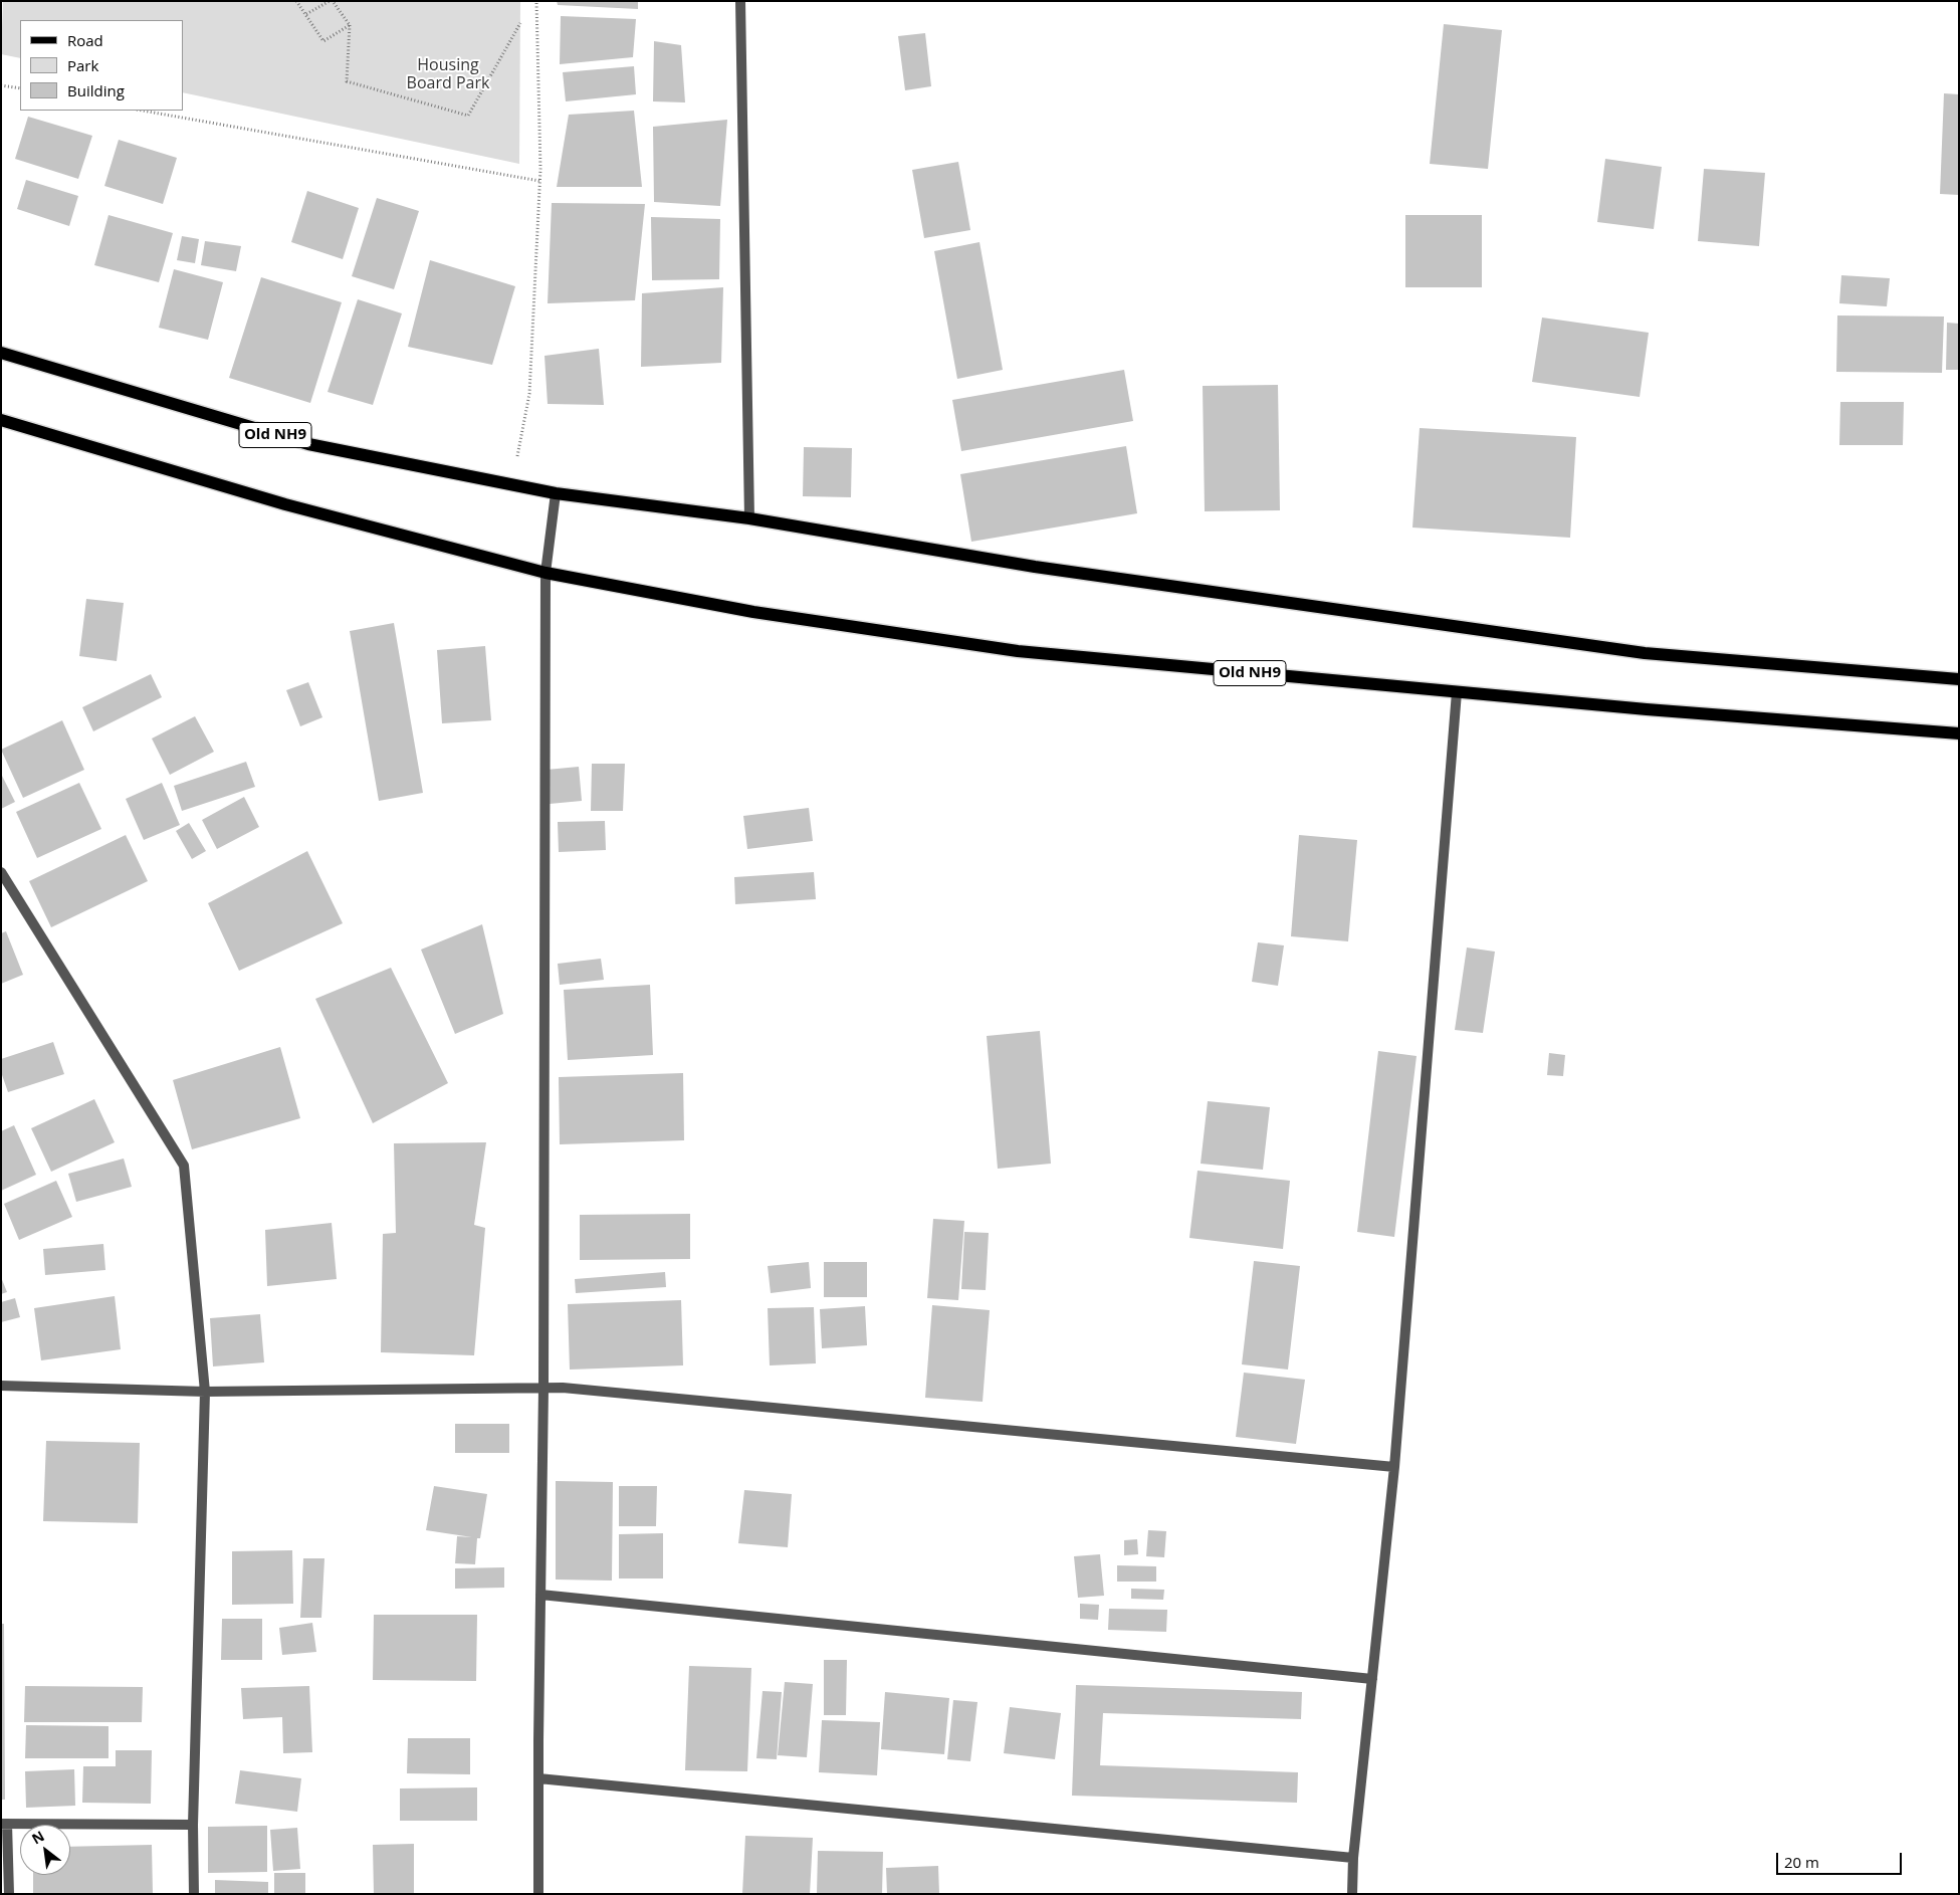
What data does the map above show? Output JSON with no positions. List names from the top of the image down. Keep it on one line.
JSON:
{"streets":{"main road":["Old NH9"]},"parks":["Housing Board Park"],"legend":["Road","Park","Building"],"scale_bar":"20 m","north":"top left"}
